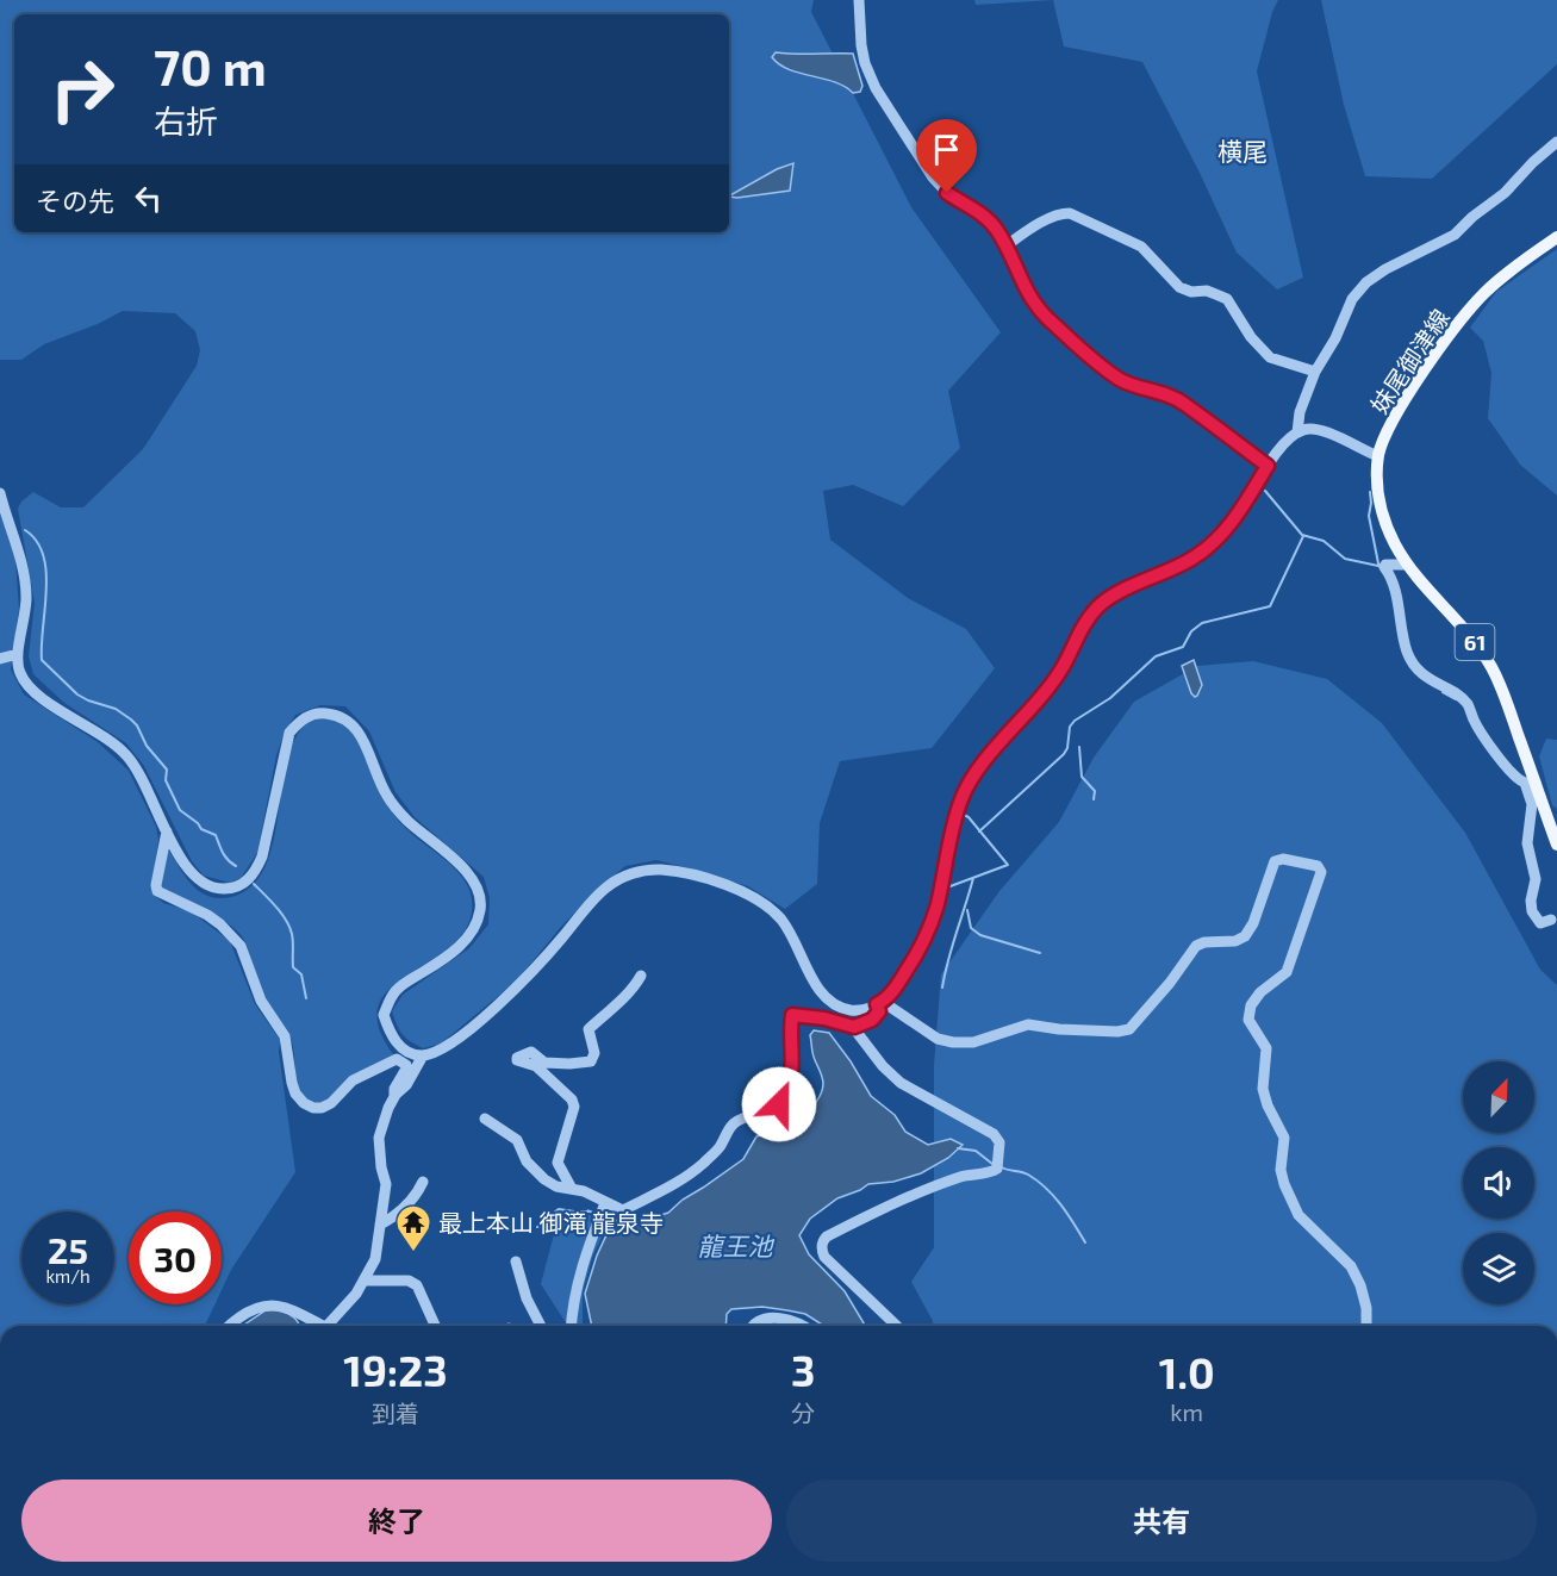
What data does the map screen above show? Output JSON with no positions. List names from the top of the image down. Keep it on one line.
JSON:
{"streets":{"main road":["妹尾御津線","61"]},"districts":["横尾"],"water":["龍王池"],"places":{"temple":["最上本山 御滝 龍泉寺"]},"north":"top right","page":{"turn":["70 m","右折"],"then":"その先","speed":"25 km/h","limit":"30","eta":["19:23","到着","3","分","1.0","km"],"buttons":["終了","共有"]}}
